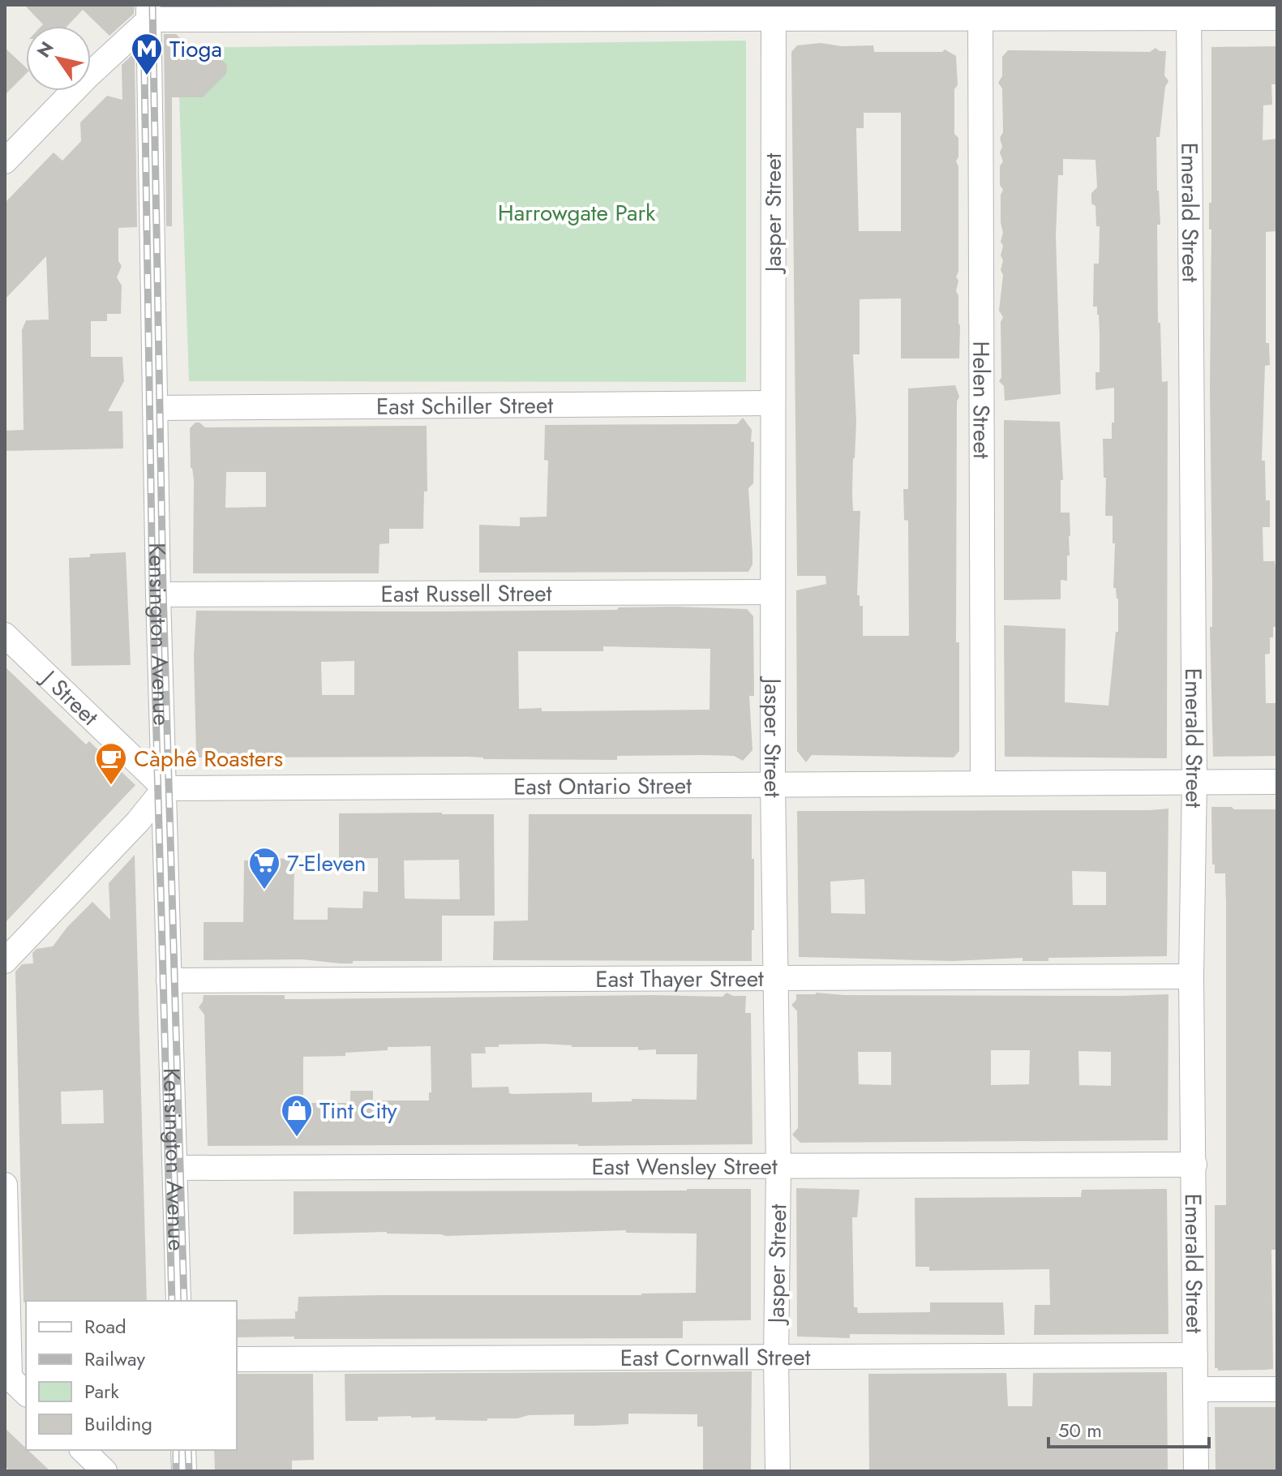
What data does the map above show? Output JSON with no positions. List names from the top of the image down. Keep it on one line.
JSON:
{"streets":{"street":["Jasper Street","Emerald Street","Helen Street","East Schiller Street","East Russell Street","Kensington Avenue","J Street","East Ontario Street","East Thayer Street","East Wensley Street","East Cornwall Street"]},"crossings":[["Jasper Street","East Schiller Street"],["Jasper Street","East Russell Street"],["Jasper Street","East Ontario Street"],["Jasper Street","East Thayer Street"],["Jasper Street","East Wensley Street"],["Jasper Street","East Cornwall Street"],["Emerald Street","East Ontario Street"],["Emerald Street","East Thayer Street"],["Emerald Street","East Wensley Street"],["Emerald Street","East Cornwall Street"],["Helen Street","East Ontario Street"],["East Schiller Street","Kensington Avenue"],["East Russell Street","Kensington Avenue"],["Kensington Avenue","J Street"],["Kensington Avenue","East Ontario Street"],["Kensington Avenue","East Thayer Street"],["Kensington Avenue","East Wensley Street"],["J Street","East Ontario Street"]],"parks":["Harrowgate Park"],"places":{"metro station":["Tioga"],"cafe":["Càphê Roasters"],"supermarket":["7-Eleven"],"shop":["Tint City"]},"legend":["Road","Railway","Park","Building"],"scale_bar":"50 m","north":"top left"}
